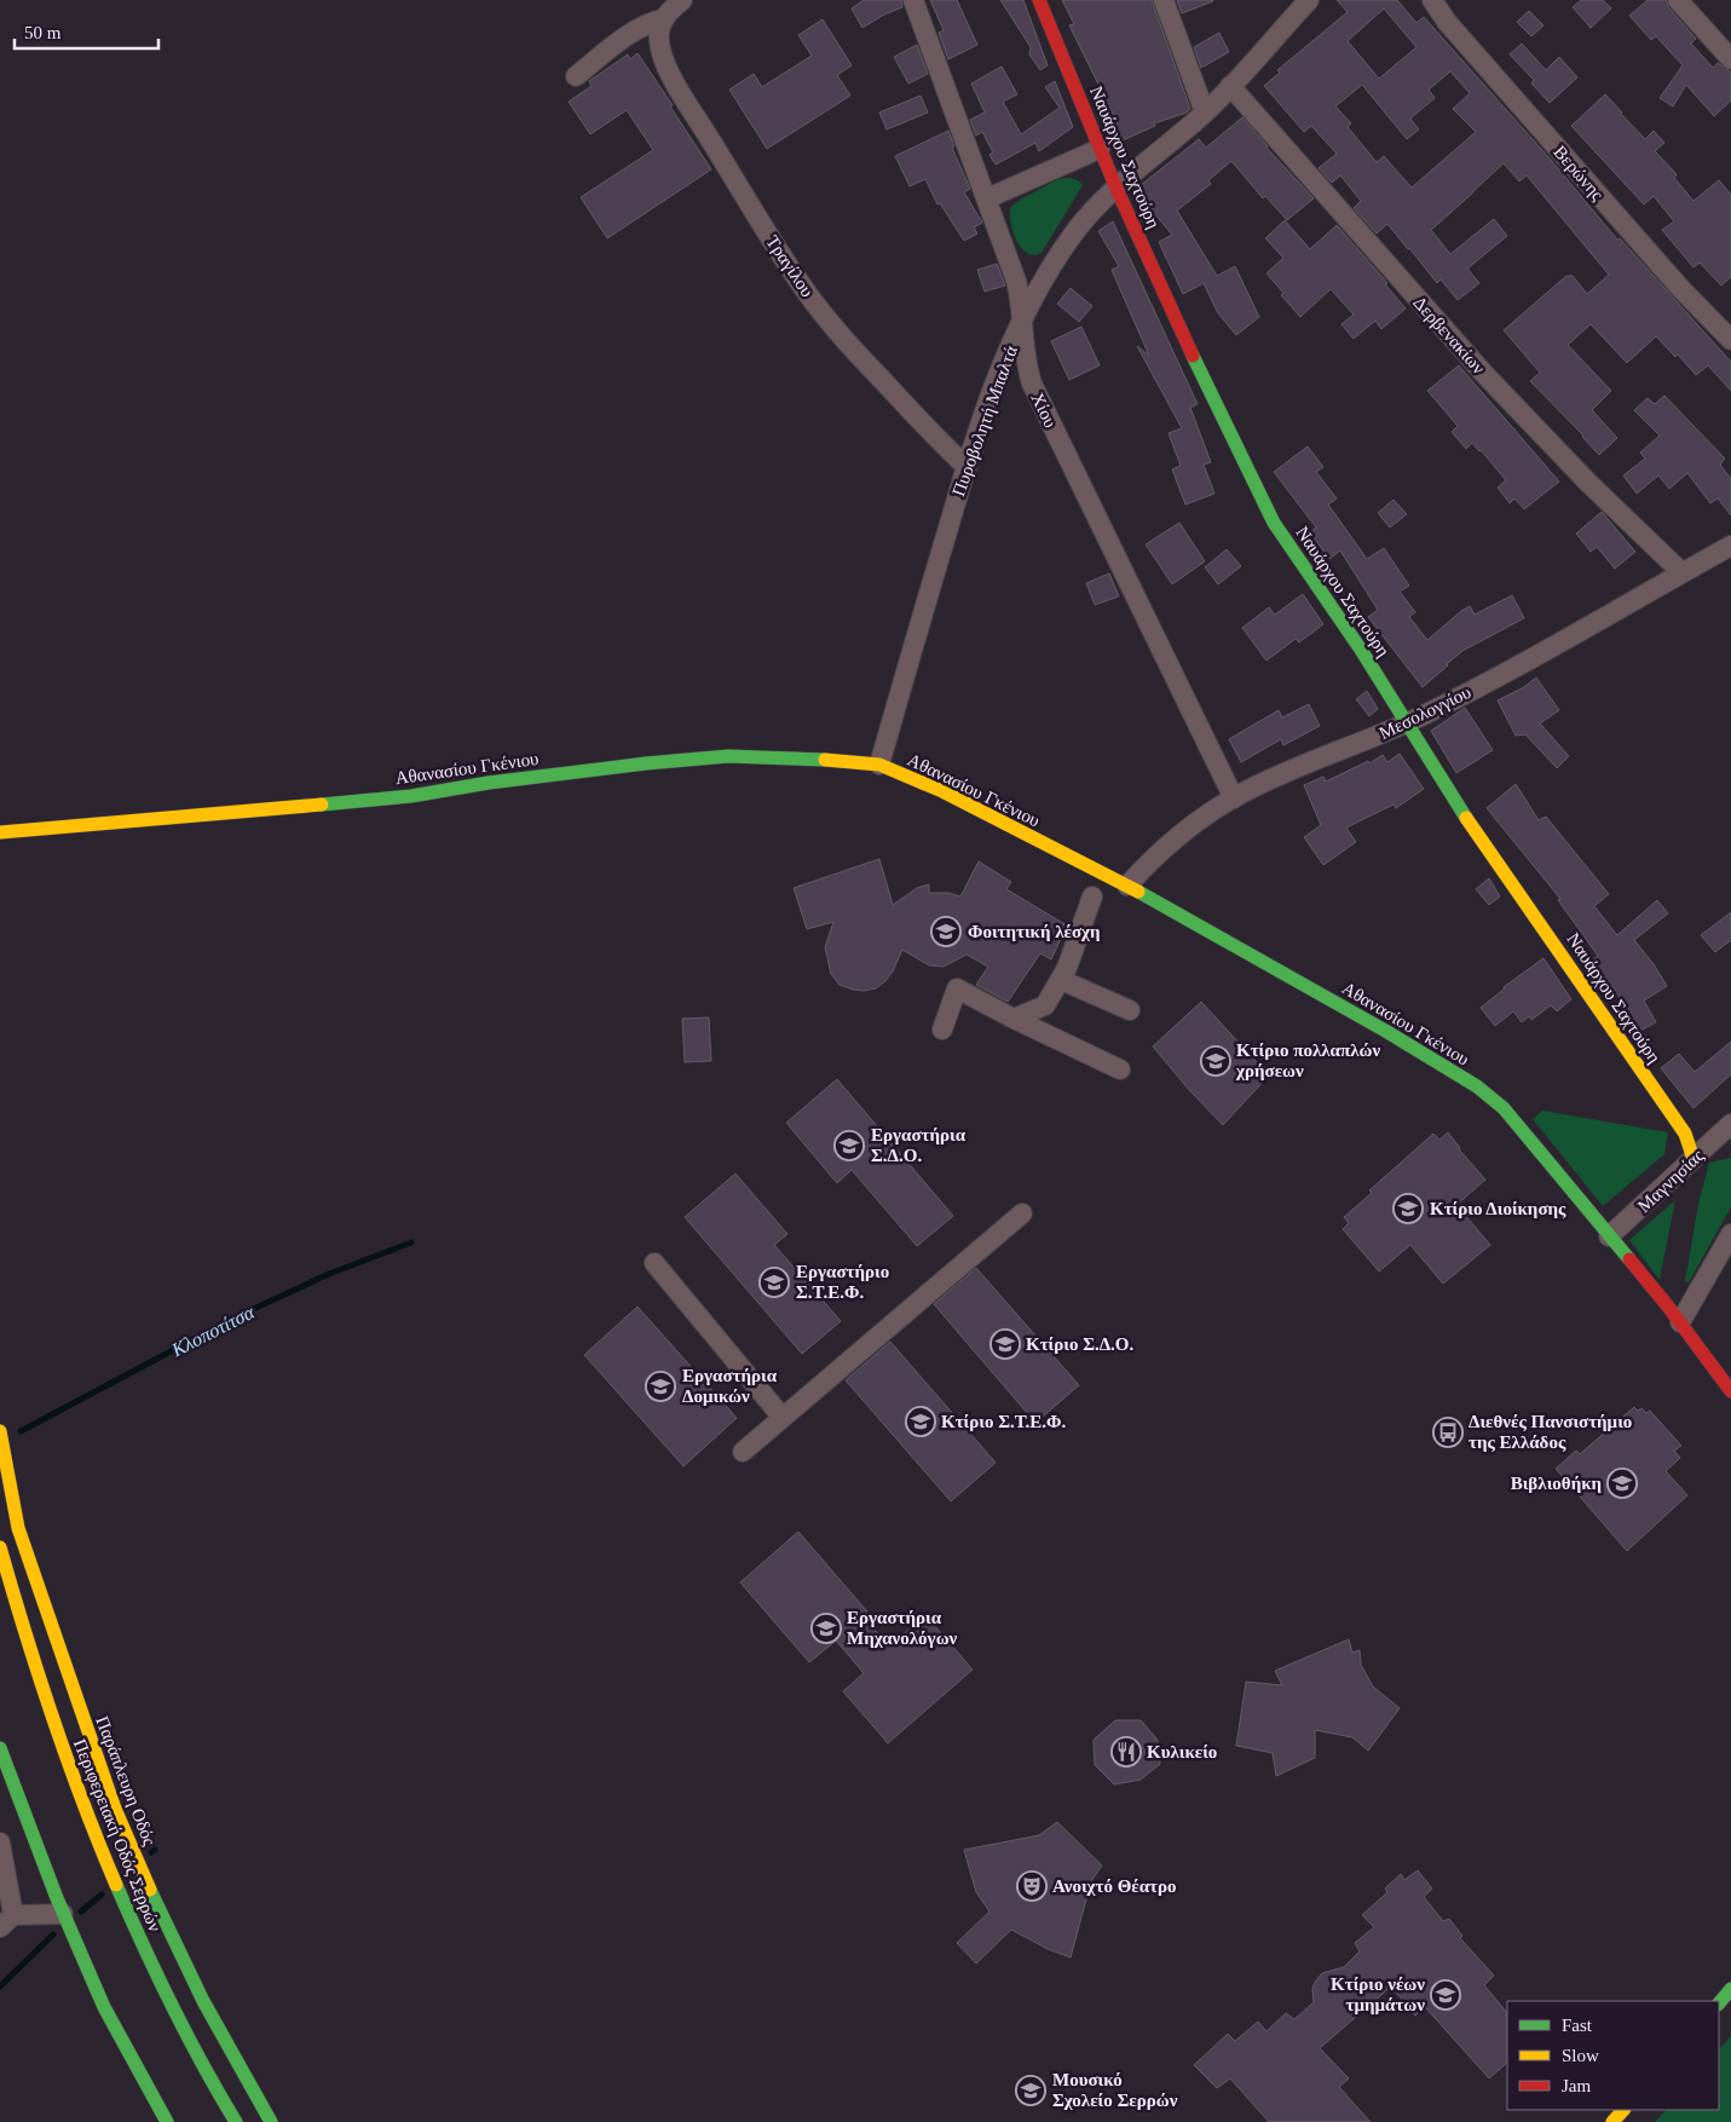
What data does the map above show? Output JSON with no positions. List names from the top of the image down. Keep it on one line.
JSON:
{"streets":{"street":["Ναυάρχου Σαχτούρη","Βερώνης","Τραγίλου","Δερβενακίων","Χίου","Πυροβολητή Μπαλτά","Μεσολογγίου","Αθανασίου Γκένιου","Μαγνησίας","Παράπλευρη Οδός","Περιφερειακή Οδός Σερρών"]},"crossings":[["Ναυάρχου Σαχτούρη","Πυροβολητή Μπαλτά"],["Ναυάρχου Σαχτούρη","Μεσολογγίου"],["Ναυάρχου Σαχτούρη","Μαγνησίας"],["Τραγίλου","Πυροβολητή Μπαλτά"],["Δερβενακίων","Πυροβολητή Μπαλτά"],["Δερβενακίων","Μεσολογγίου"],["Χίου","Πυροβολητή Μπαλτά"],["Χίου","Μεσολογγίου"],["Πυροβολητή Μπαλτά","Αθανασίου Γκένιου"],["Μεσολογγίου","Αθανασίου Γκένιου"],["Αθανασίου Γκένιου","Μαγνησίας"]],"water":["Κλοποτίτσα"],"places":{"school or university":["Φοιτητική λέσχη","Κτίριο πολλαπλών χρήσεων","Εργαστήρια Σ.Δ.Ο.","Κτίριο Διοίκησης","Εργαστήριο Σ.Τ.Ε.Φ.","Κτίριο Σ.Δ.Ο.","Εργαστήρια Δομικών","Κτίριο Σ.Τ.Ε.Φ.","Βιβλιοθήκη","Εργαστήρια Μηχανολόγων","Κτίριο νέων τμημάτων","Μουσικό Σχολείο Σερρών"],"bus stop":["Διεθνές Πανσιστήμιο της Ελλάδος"],"restaurant":["Κυλικείο"],"theatre":["Ανοιχτό Θέατρο"]},"legend":["Fast","Slow","Jam"],"scale_bar":"50 m"}
